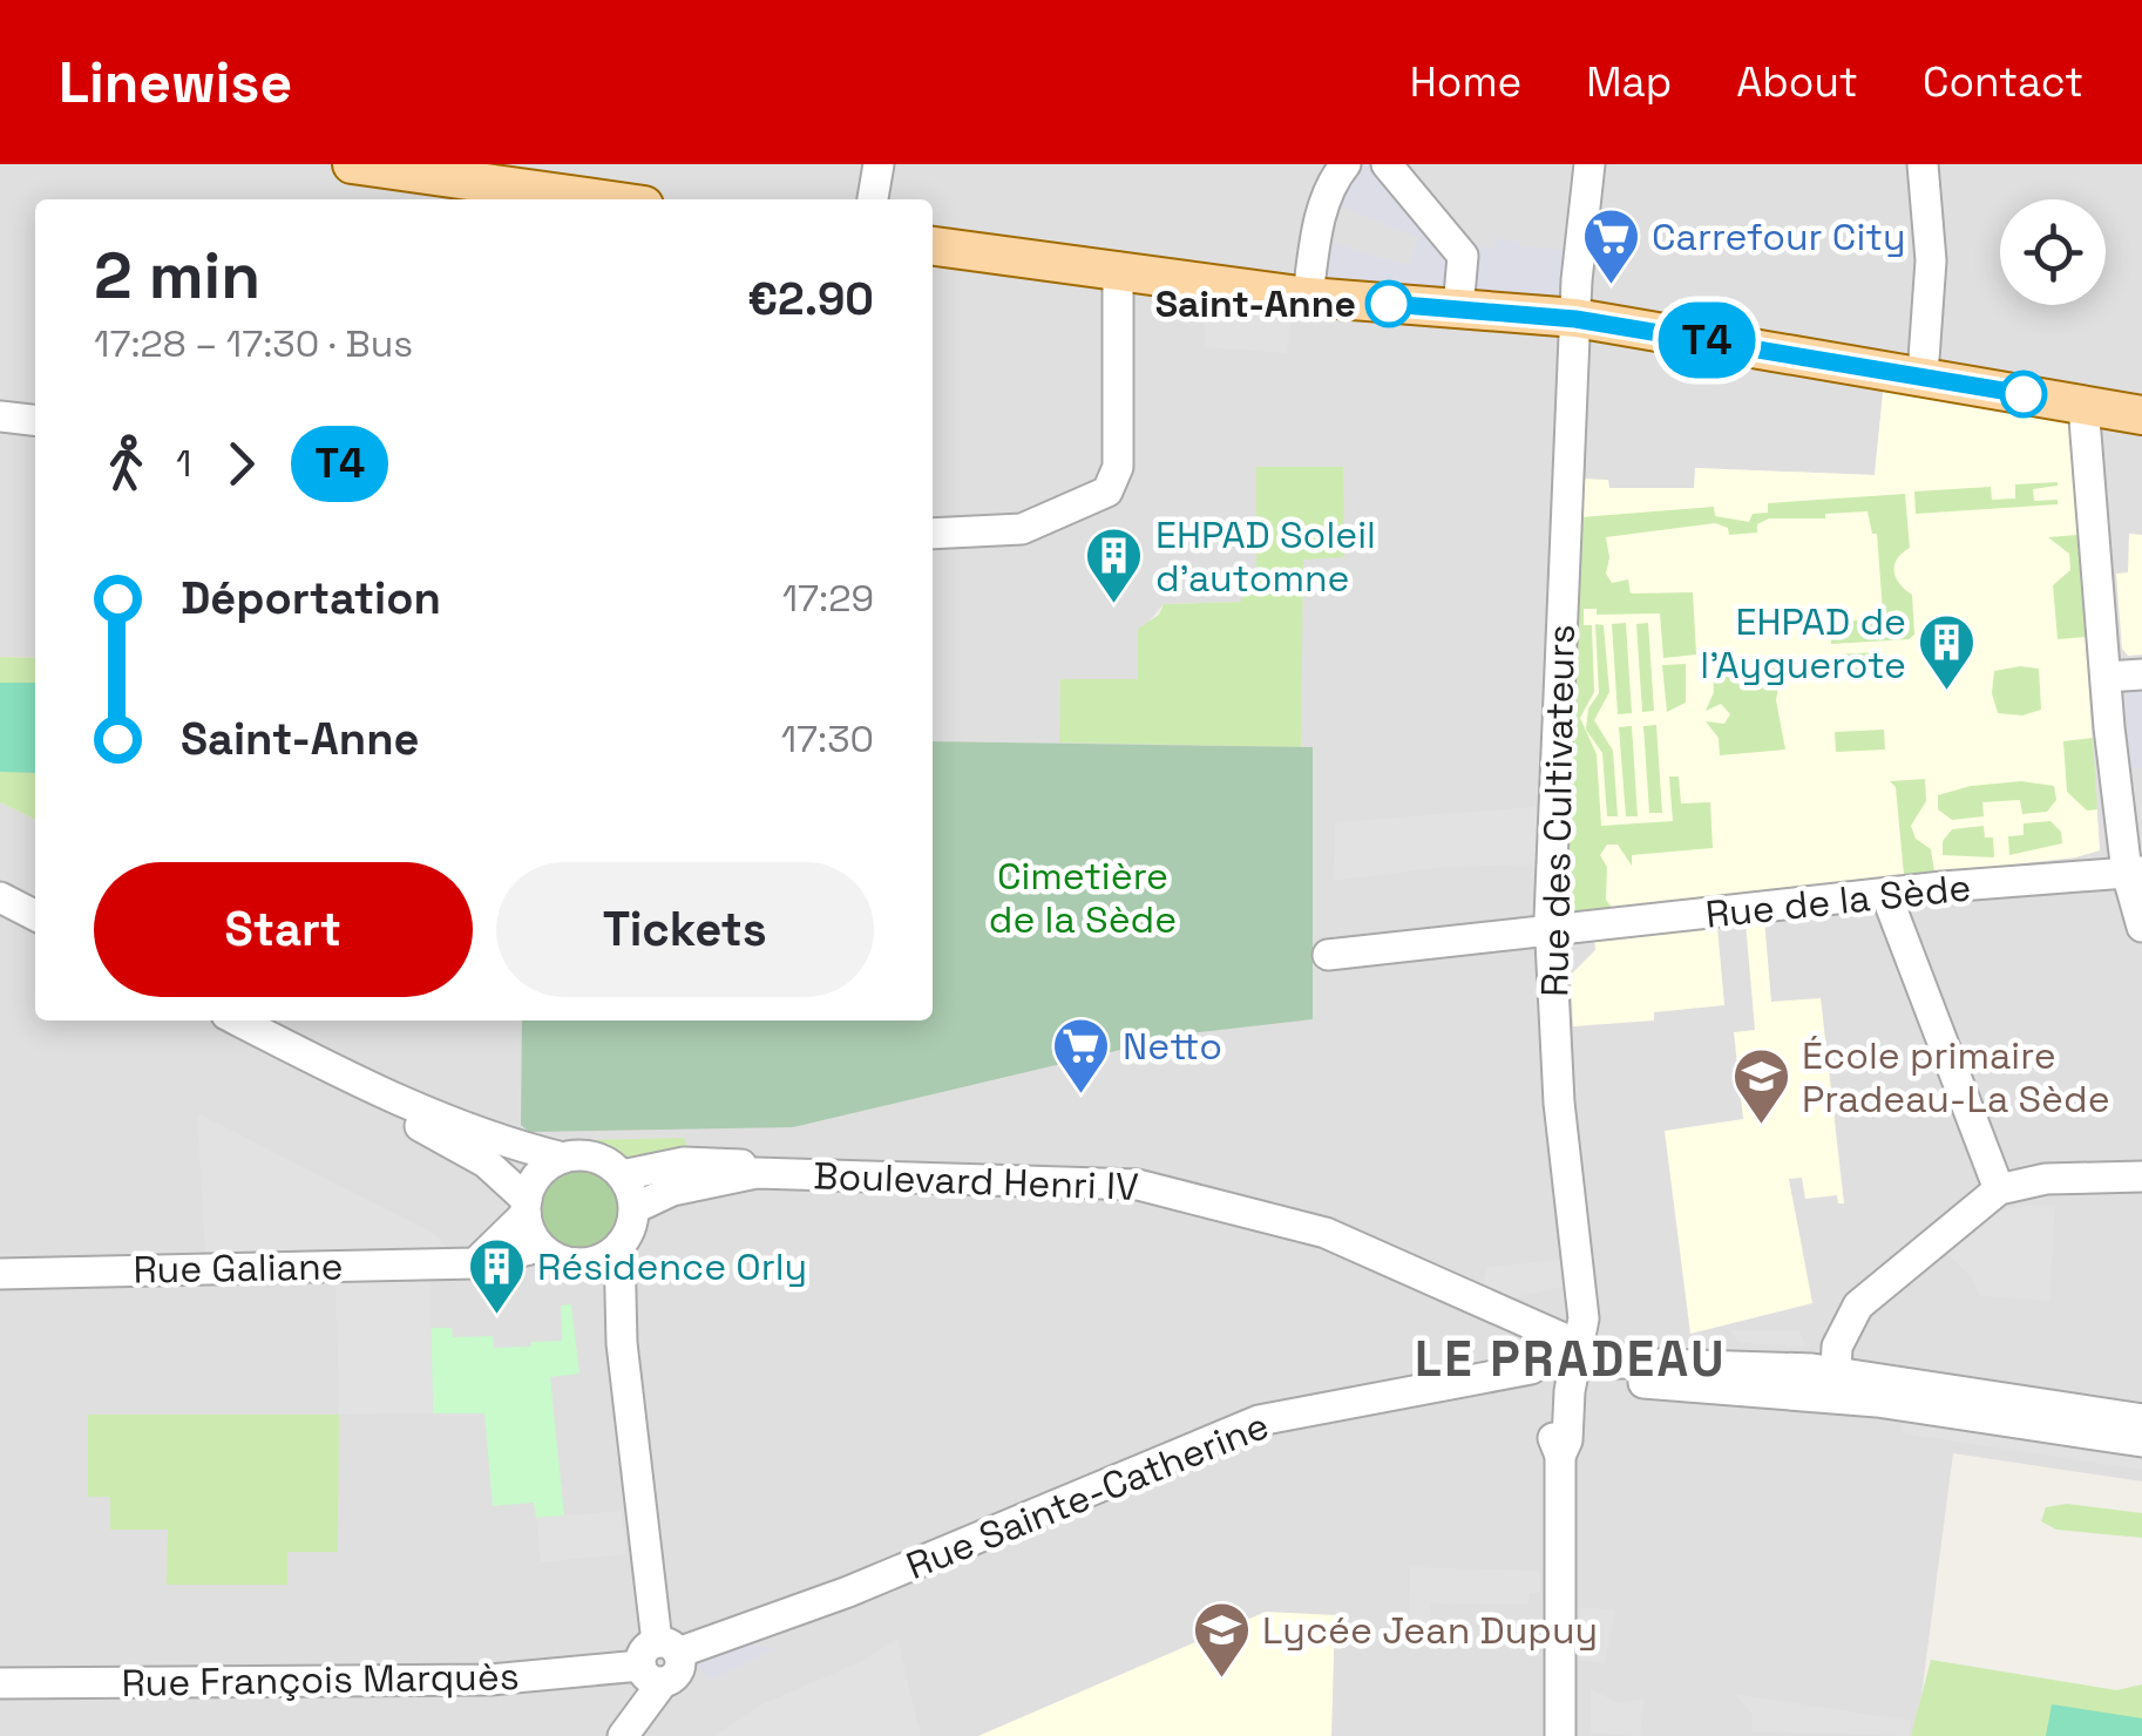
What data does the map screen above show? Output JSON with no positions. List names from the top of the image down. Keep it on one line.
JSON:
{"streets":{"street":["Rue des Cultivateurs","Rue de la Sède","Boulevard Henri IV","Rue Galiane","Rue Sainte-Catherine","Rue François Marquès"]},"crossings":[["Rue des Cultivateurs","Rue de la Sède"],["Rue des Cultivateurs","Boulevard Henri IV"],["Rue des Cultivateurs","Rue Sainte-Catherine"],["Boulevard Henri IV","Rue Galiane"],["Boulevard Henri IV","Rue Sainte-Catherine"],["Rue Sainte-Catherine","Rue François Marquès"]],"districts":["LE PRADEAU"],"parks":["Cimetière de la Sède"],"places":{"supermarket":["Carrefour City","Netto"],"other":["Saint-Anne"],"building":["EHPAD Soleil d'automne","EHPAD de l'Ayguerote","Résidence Orly"],"school or university":["École primaire Pradeau-La Sède","Lycée Jean Dupuy"]},"lines":["bus line T4"],"page":{"header":"Linewise","nav":["Home","Map","About","Contact"],"on_map":"T4","heading":["2 min","17:28 – 17:30 · Bus","€2.90"],"legs":["1","T4"],"list":[{"name":"Déportation","value":"17:29"},{"name":"Saint-Anne","value":"17:30"}],"buttons":["Start","Tickets"]}}
